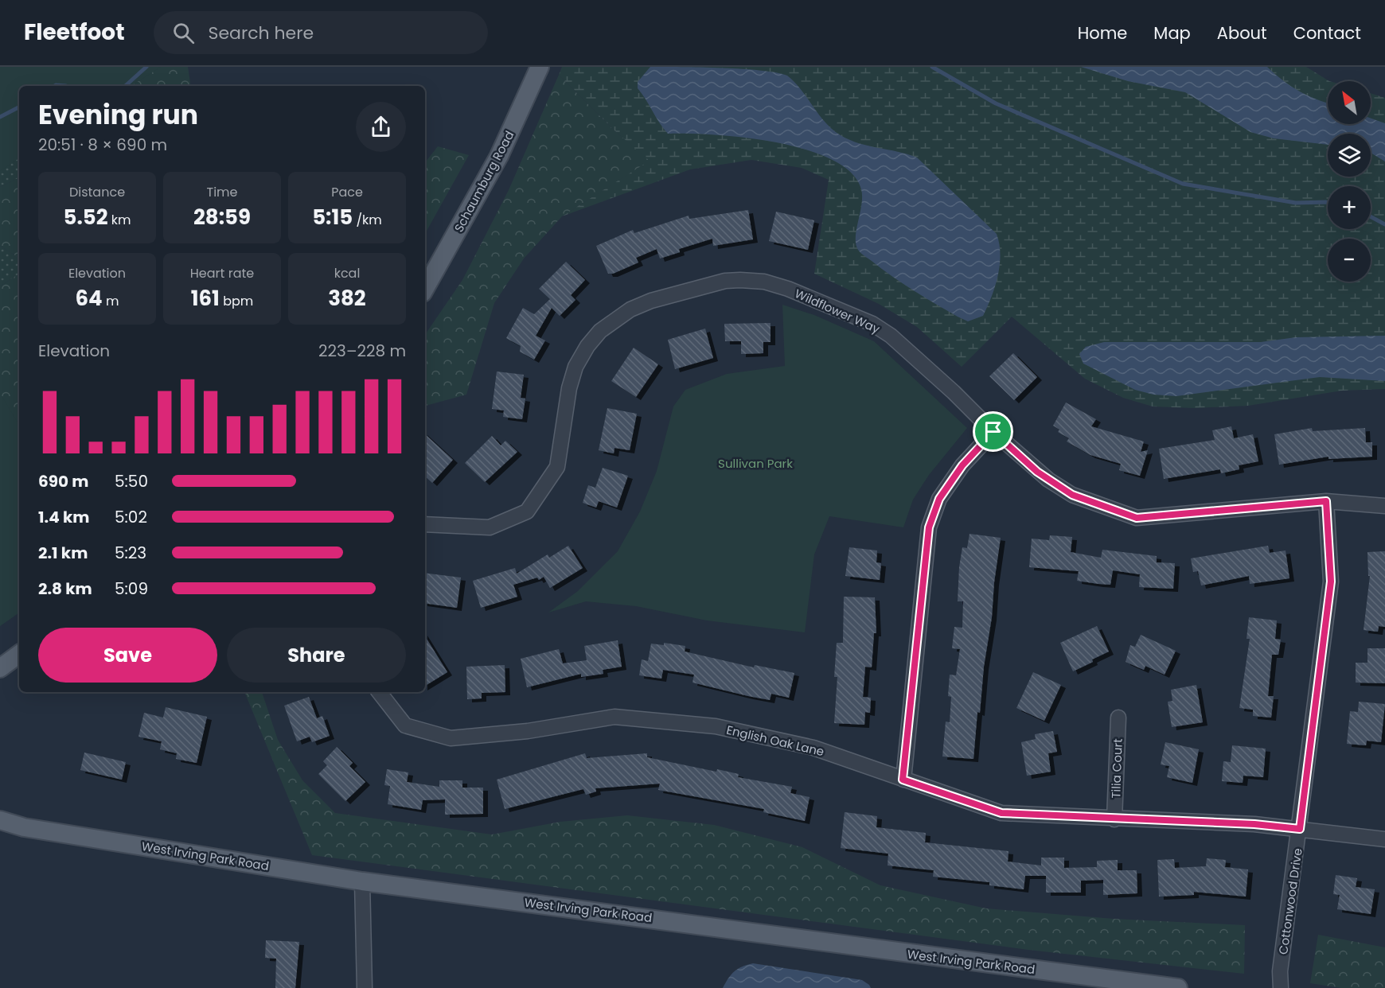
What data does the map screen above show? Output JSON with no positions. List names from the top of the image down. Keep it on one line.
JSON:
{"streets":{"main road":["Schaumburg Road","West Irving Park Road"],"street":["Wildflower Way","English Oak Lane","Tilia Court","Cottonwood Drive"]},"crossings":[["Wildflower Way","Cottonwood Drive"],["English Oak Lane","Tilia Court"],["English Oak Lane","Cottonwood Drive"]],"parks":["Sullivan Park"],"north":"top left","page":{"header":"Fleetfoot","search":"Search here","nav":["Home","Map","About","Contact"],"map_buttons":["+","−"],"heading":["Evening run","20:51 · 8 × 690 m"],"stats":[["Distance","5.52 km"],["Time","28:59"],["Pace","5:15 /km"],["Elevation","64 m"],["Heart rate","161 bpm"],["kcal","382"]],"chart":["Elevation","223–228 m"],"list":[{"name":"690 m","note":"5:50"},{"name":"1.4 km","note":"5:02"},{"name":"2.1 km","note":"5:23"},{"name":"2.8 km","note":"5:09"}],"buttons":["Save","Share"]}}
